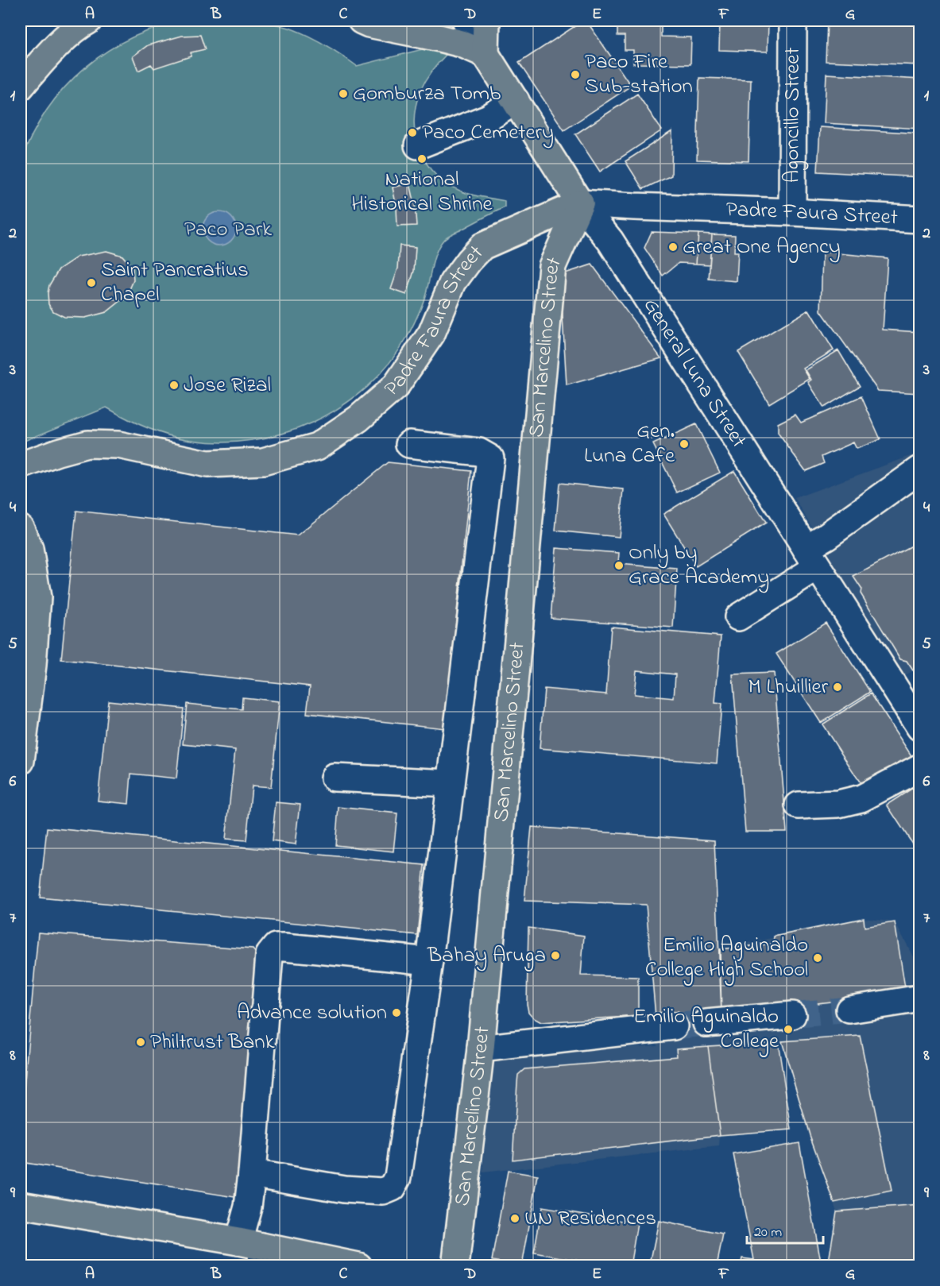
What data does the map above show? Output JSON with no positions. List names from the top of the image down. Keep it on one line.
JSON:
{"streets":{"main road":["Padre Faura Street","San Marcelino Street","General Luna Street"],"street":["Agoncillo Street"]},"crossings":[["Agoncillo Street","Padre Faura Street"],["Padre Faura Street","San Marcelino Street"],["Padre Faura Street","General Luna Street"],["San Marcelino Street","General Luna Street"]],"parks":["Paco Park"],"places":["Paco Fire Sub-station","Gomburza Tomb","Paco Cemetery","National Historical Shrine","Great One Agency","Saint Pancratius Chapel","Jose Rizal","Gen. Luna Cafe","Only by Grace Academy","M Lhuillier","Bahay Aruga","Emilio Aguinaldo College High School","Advance solution","Emilio Aguinaldo College","Philtrust Bank","UN Residences"],"scale_bar":"20 m","grid":{"columns":["A","B","C","D","E","F","G"],"rows":["1","2","3","4","5","6","7","8","9"]}}
